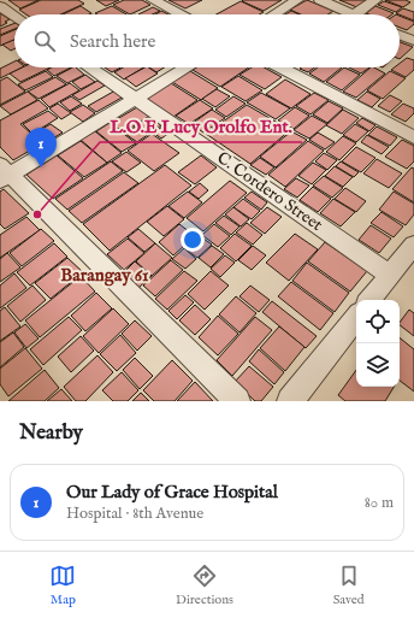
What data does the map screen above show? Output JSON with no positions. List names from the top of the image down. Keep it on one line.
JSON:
{"streets":{"street":["C. Cordero Street"]},"districts":["Barangay 61"],"places":["L.O.E Lucy Orolfo Ent."],"page":{"search":"Search here","pins":"1","heading":"Nearby","list":[{"mark":"1","name":"Our Lady of Grace Hospital","note":"Hospital · 8th Avenue","value":"80 m"}],"nav":["Map","Directions","Saved"]}}
